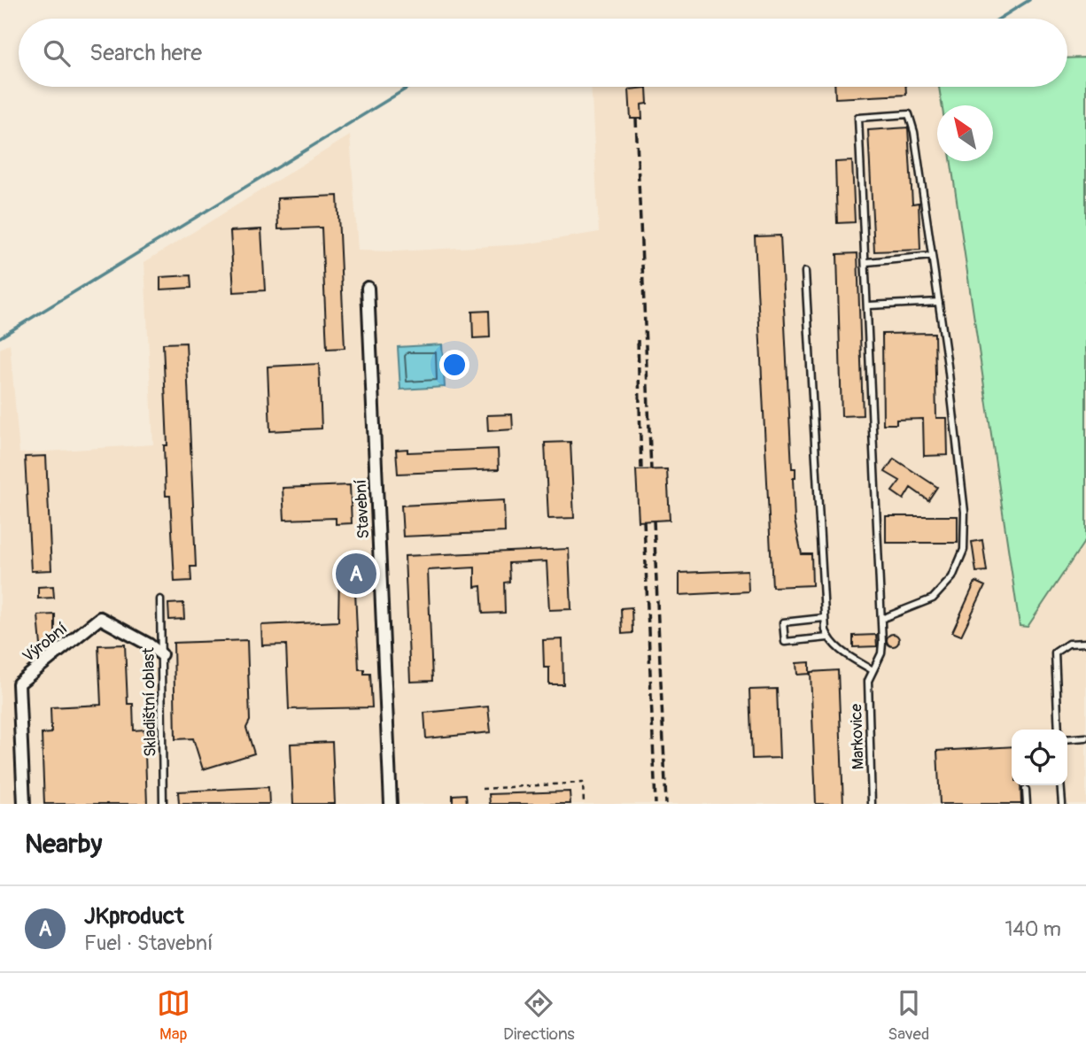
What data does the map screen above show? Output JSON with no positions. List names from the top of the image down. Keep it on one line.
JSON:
{"streets":{"street":["Stavební","Výrobní"],"lane":["Skladištní oblast","Markovice"]},"crossings":[["Výrobní","Skladištní oblast"]],"north":"top left","page":{"search":"Search here","pins":"A","heading":"Nearby","list":[{"mark":"A","name":"JKproduct","note":"Fuel · Stavební","value":"140 m"}],"nav":["Map","Directions","Saved"]}}
